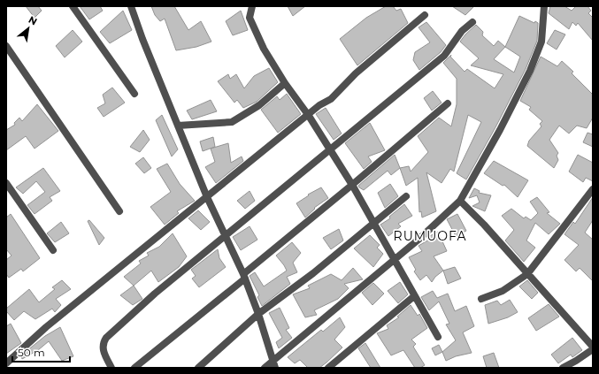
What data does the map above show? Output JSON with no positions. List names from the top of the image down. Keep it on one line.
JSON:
{"districts":["RUMUOFA"],"scale_bar":"50 m","north":"top right"}
